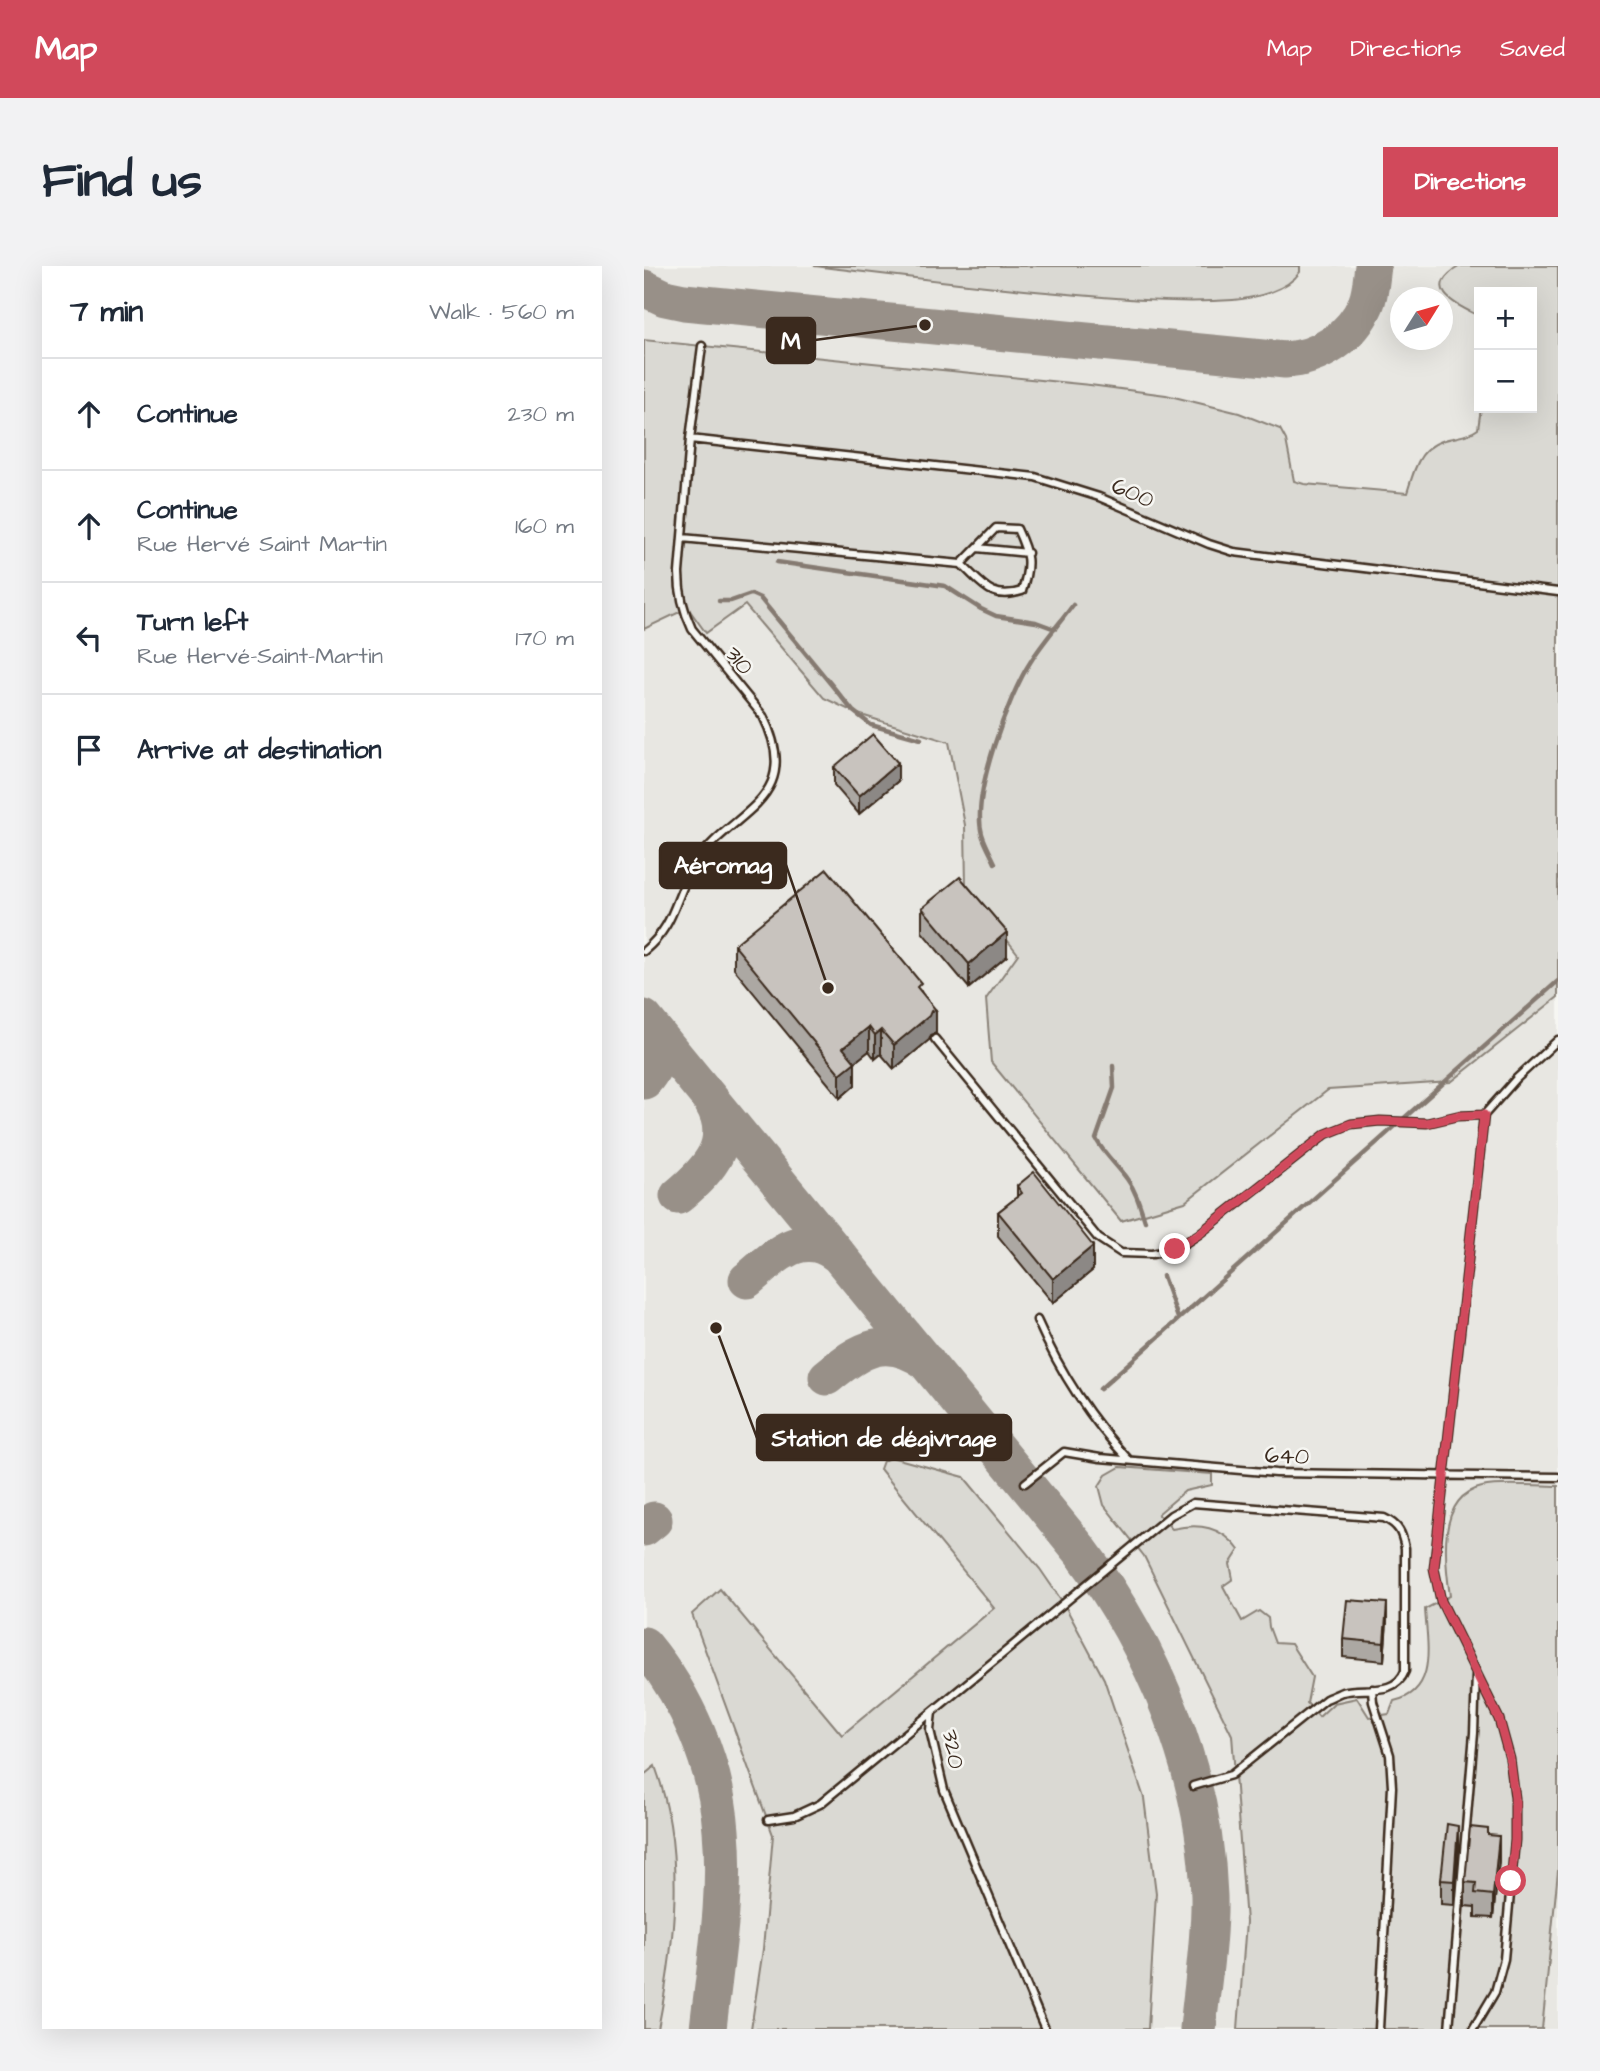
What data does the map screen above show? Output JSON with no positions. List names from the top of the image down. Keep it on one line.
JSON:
{"streets":{"lane":["600","310","640","320"]},"crossings":[["600","310"]],"places":["M","Aéromag","Station de dégivrage"],"north":"top right","page":{"header":"Map","nav":["Map","Directions","Saved"],"buttons":"Directions","title":"Find us","heading":["7 min","Walk · 560 m"],"map_buttons":["+","−"],"list":[["Continue","230 m"],["Continue","Rue Hervé Saint Martin","160 m"],["Turn left","Rue Hervé-Saint-Martin","170 m"],"Arrive at destination"]}}
